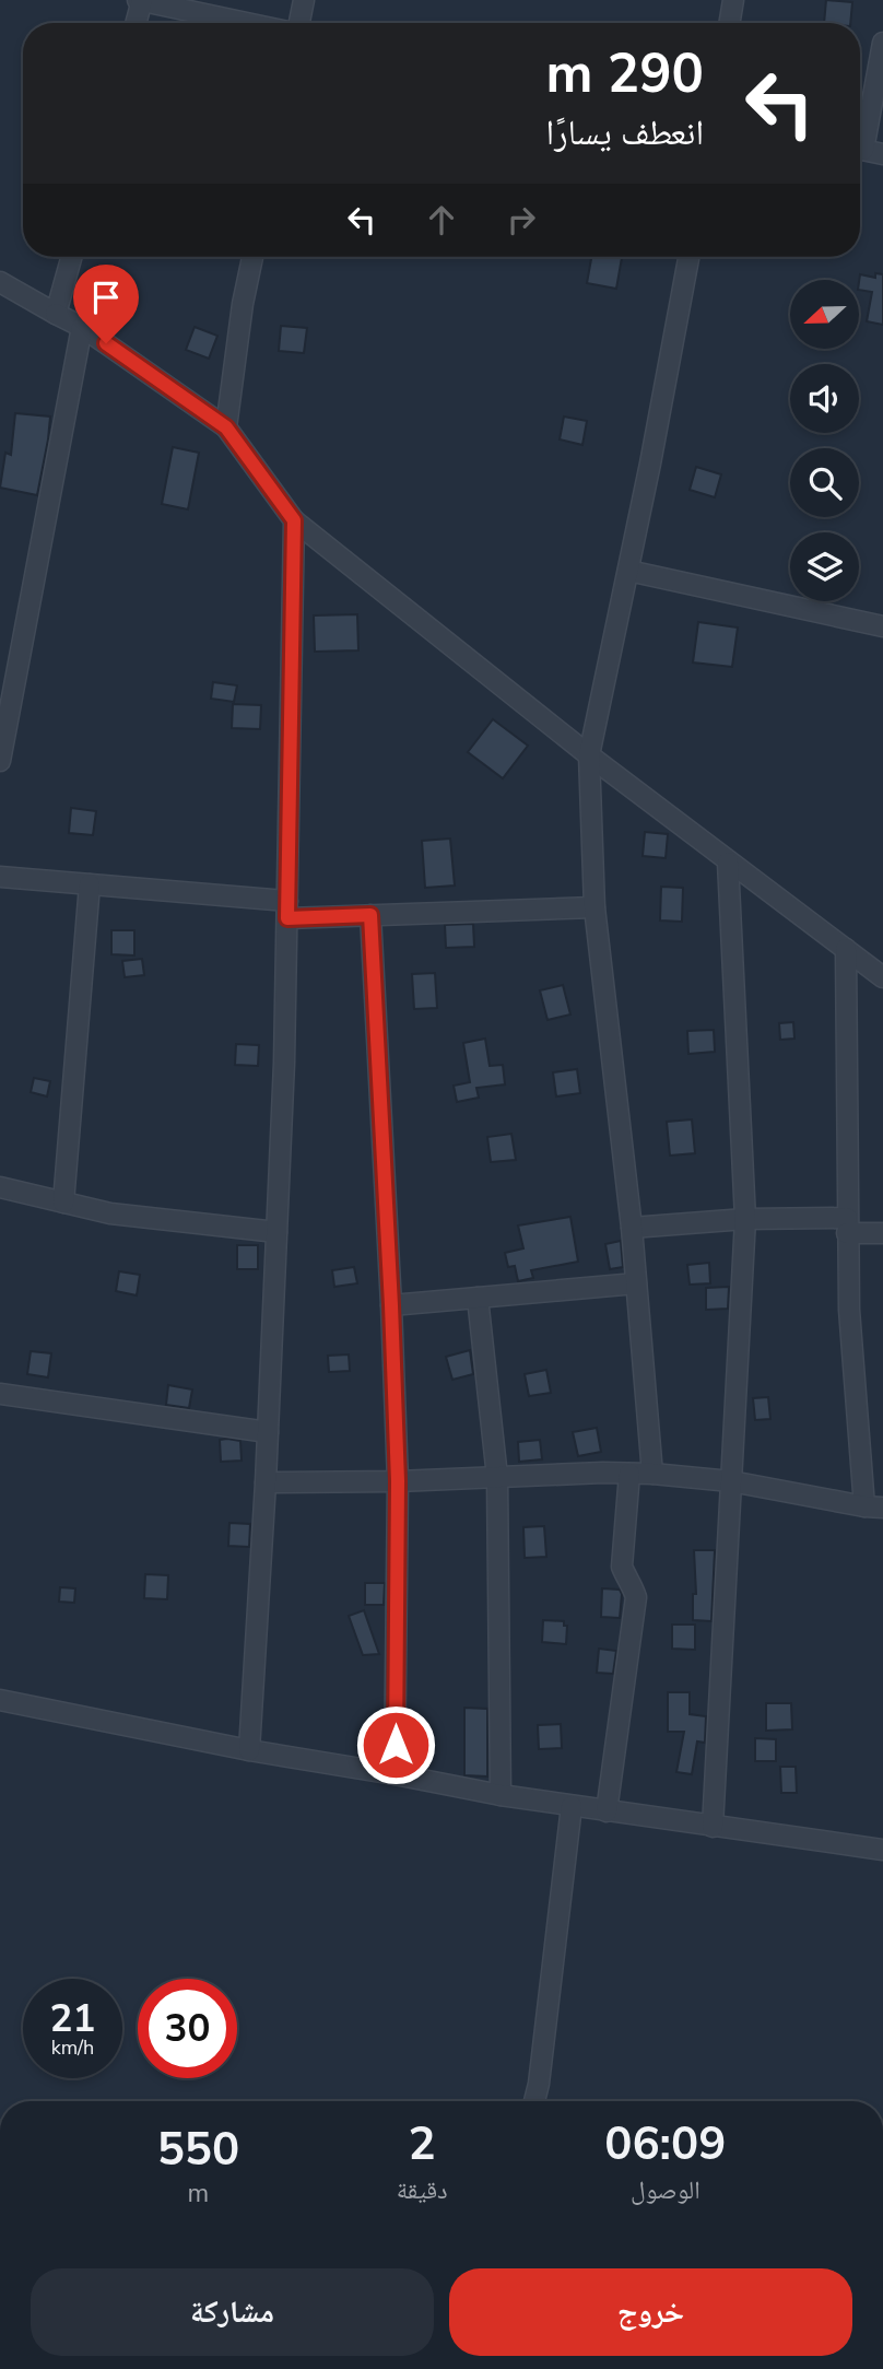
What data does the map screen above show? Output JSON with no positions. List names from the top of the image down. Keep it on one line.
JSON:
{"north":"left","page":{"turn":["290 m","انعطف يسارًا"],"speed":"21 km/h","limit":"30","eta":["06:09","الوصول","2","دقيقة","550","m"],"buttons":["خروج","مشاركة"]}}
